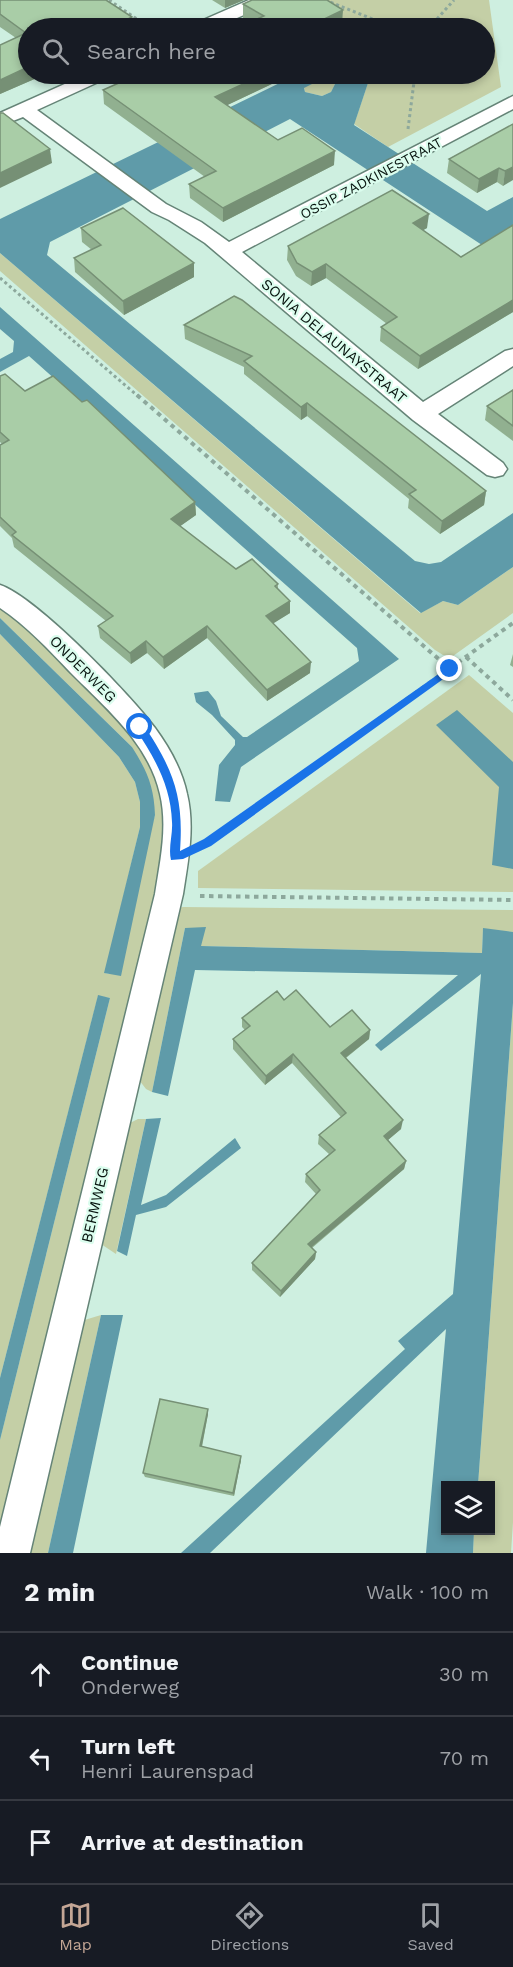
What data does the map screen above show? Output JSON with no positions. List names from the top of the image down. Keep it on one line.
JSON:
{"streets":{"street":["OSSIP ZADKINESTRAAT","SONIA DELAUNAYSTRAAT","ONDERWEG","BERMWEG"]},"crossings":[["OSSIP ZADKINESTRAAT","SONIA DELAUNAYSTRAAT"],["ONDERWEG","BERMWEG"]],"page":{"search":"Search here","heading":["2 min","Walk · 100 m"],"list":[["Continue","Onderweg","30 m"],["Turn left","Henri Laurenspad","70 m"],"Arrive at destination"],"nav":["Map","Directions","Saved"]}}
